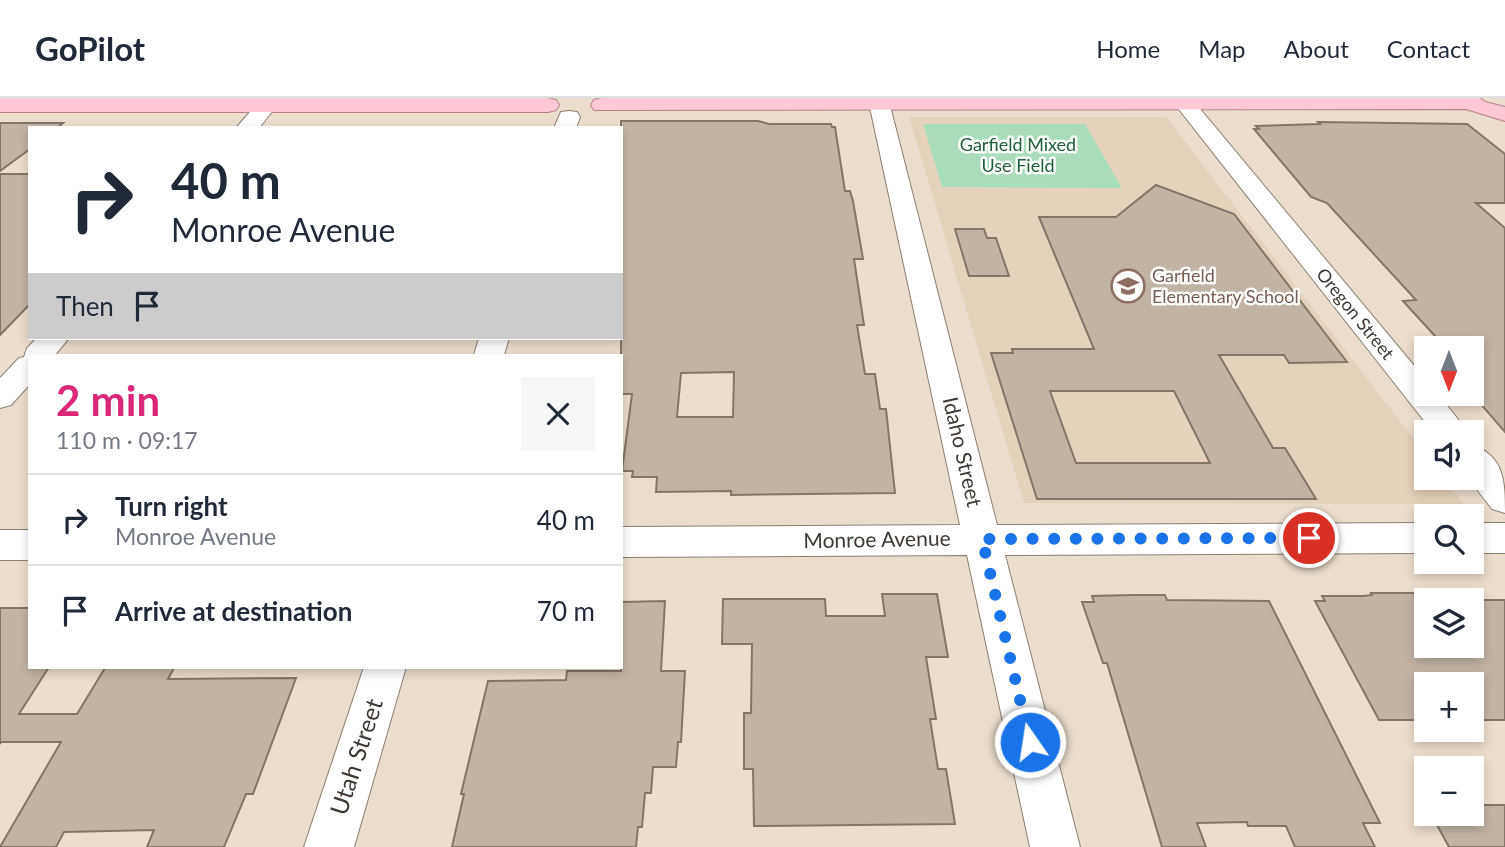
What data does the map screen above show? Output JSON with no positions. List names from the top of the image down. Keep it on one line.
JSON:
{"streets":{"street":["Oregon Street","Idaho Street","Monroe Avenue","Utah Street"]},"crossings":[["Idaho Street","Monroe Avenue"]],"parks":["Garfield Mixed Use Field"],"places":{"school or university":["Garfield Elementary School"]},"north":"bottom","page":{"header":"GoPilot","nav":["Home","Map","About","Contact"],"turn":["40 m","Monroe Avenue"],"then":"Then","map_buttons":["+","−"],"heading":["2 min","110 m · 09:17"],"list":[{"name":"Turn right","note":"Monroe Avenue","value":"40 m"},{"name":"Arrive at destination","value":"70 m"}]}}
